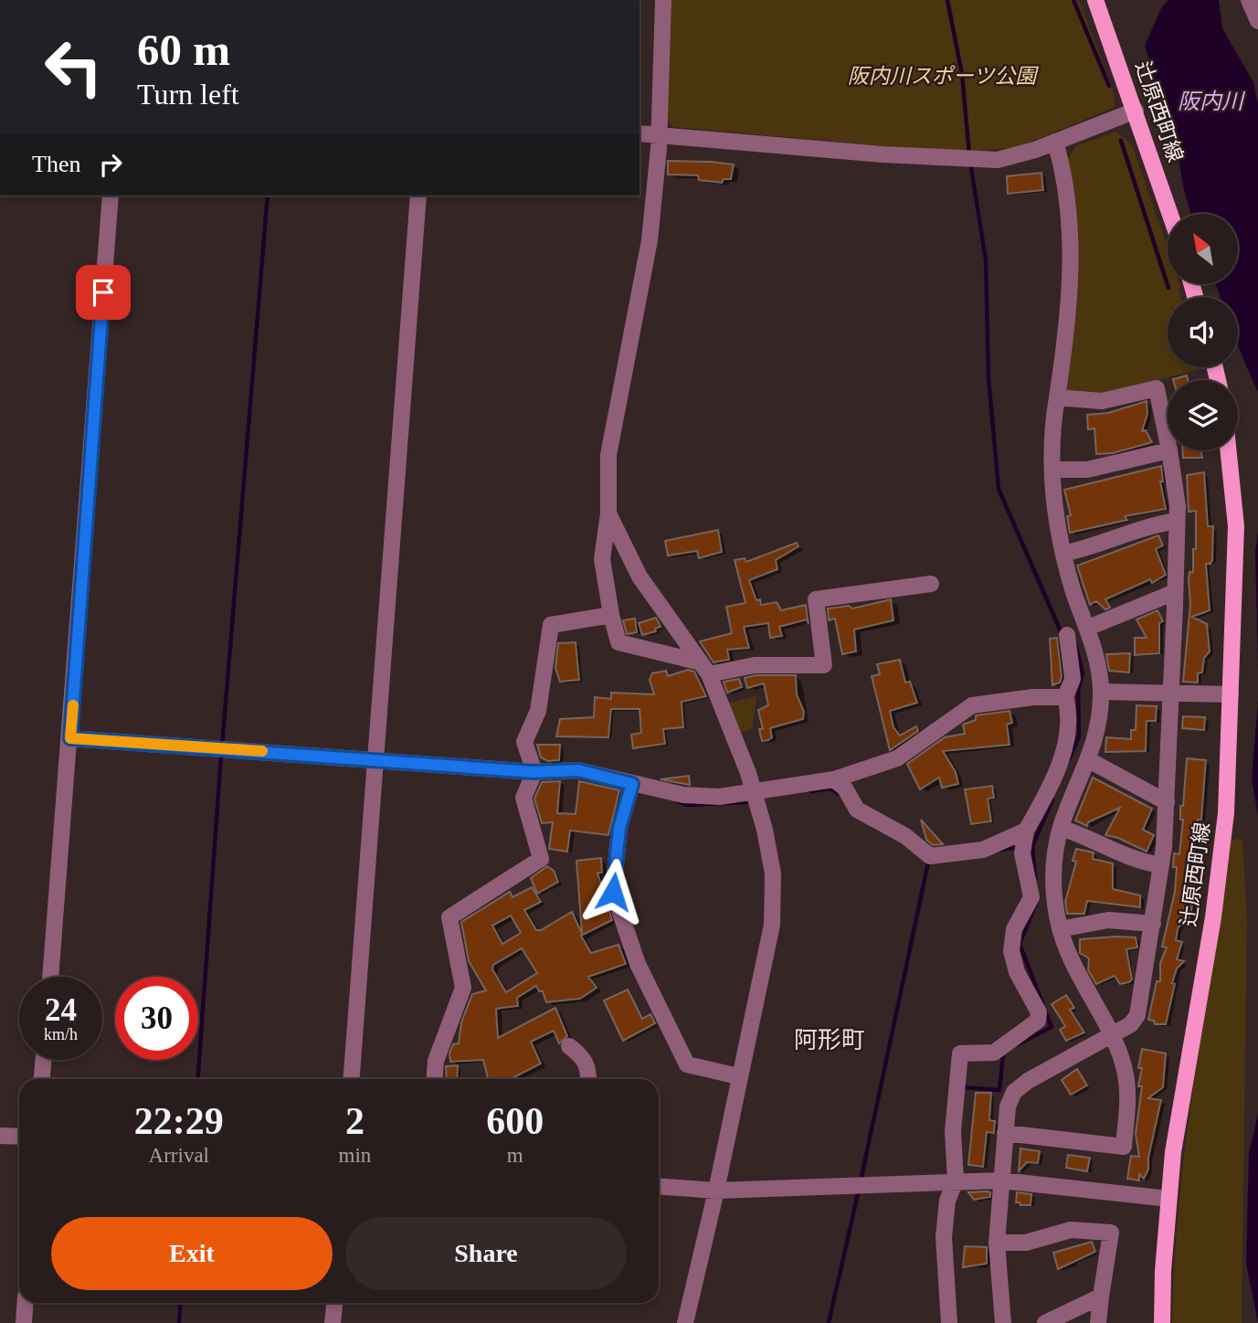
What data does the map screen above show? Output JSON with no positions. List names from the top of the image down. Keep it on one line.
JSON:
{"streets":{"main road":["辻原西町線"]},"districts":["阿形町"],"water":["阪内川"],"parks":["阪内川スポーツ公園"],"north":"top left","page":{"turn":["60 m","Turn left"],"then":"Then","speed":"24 km/h","limit":"30","eta":["22:29","Arrival","2","min","600","m"],"buttons":["Exit","Share"]}}
